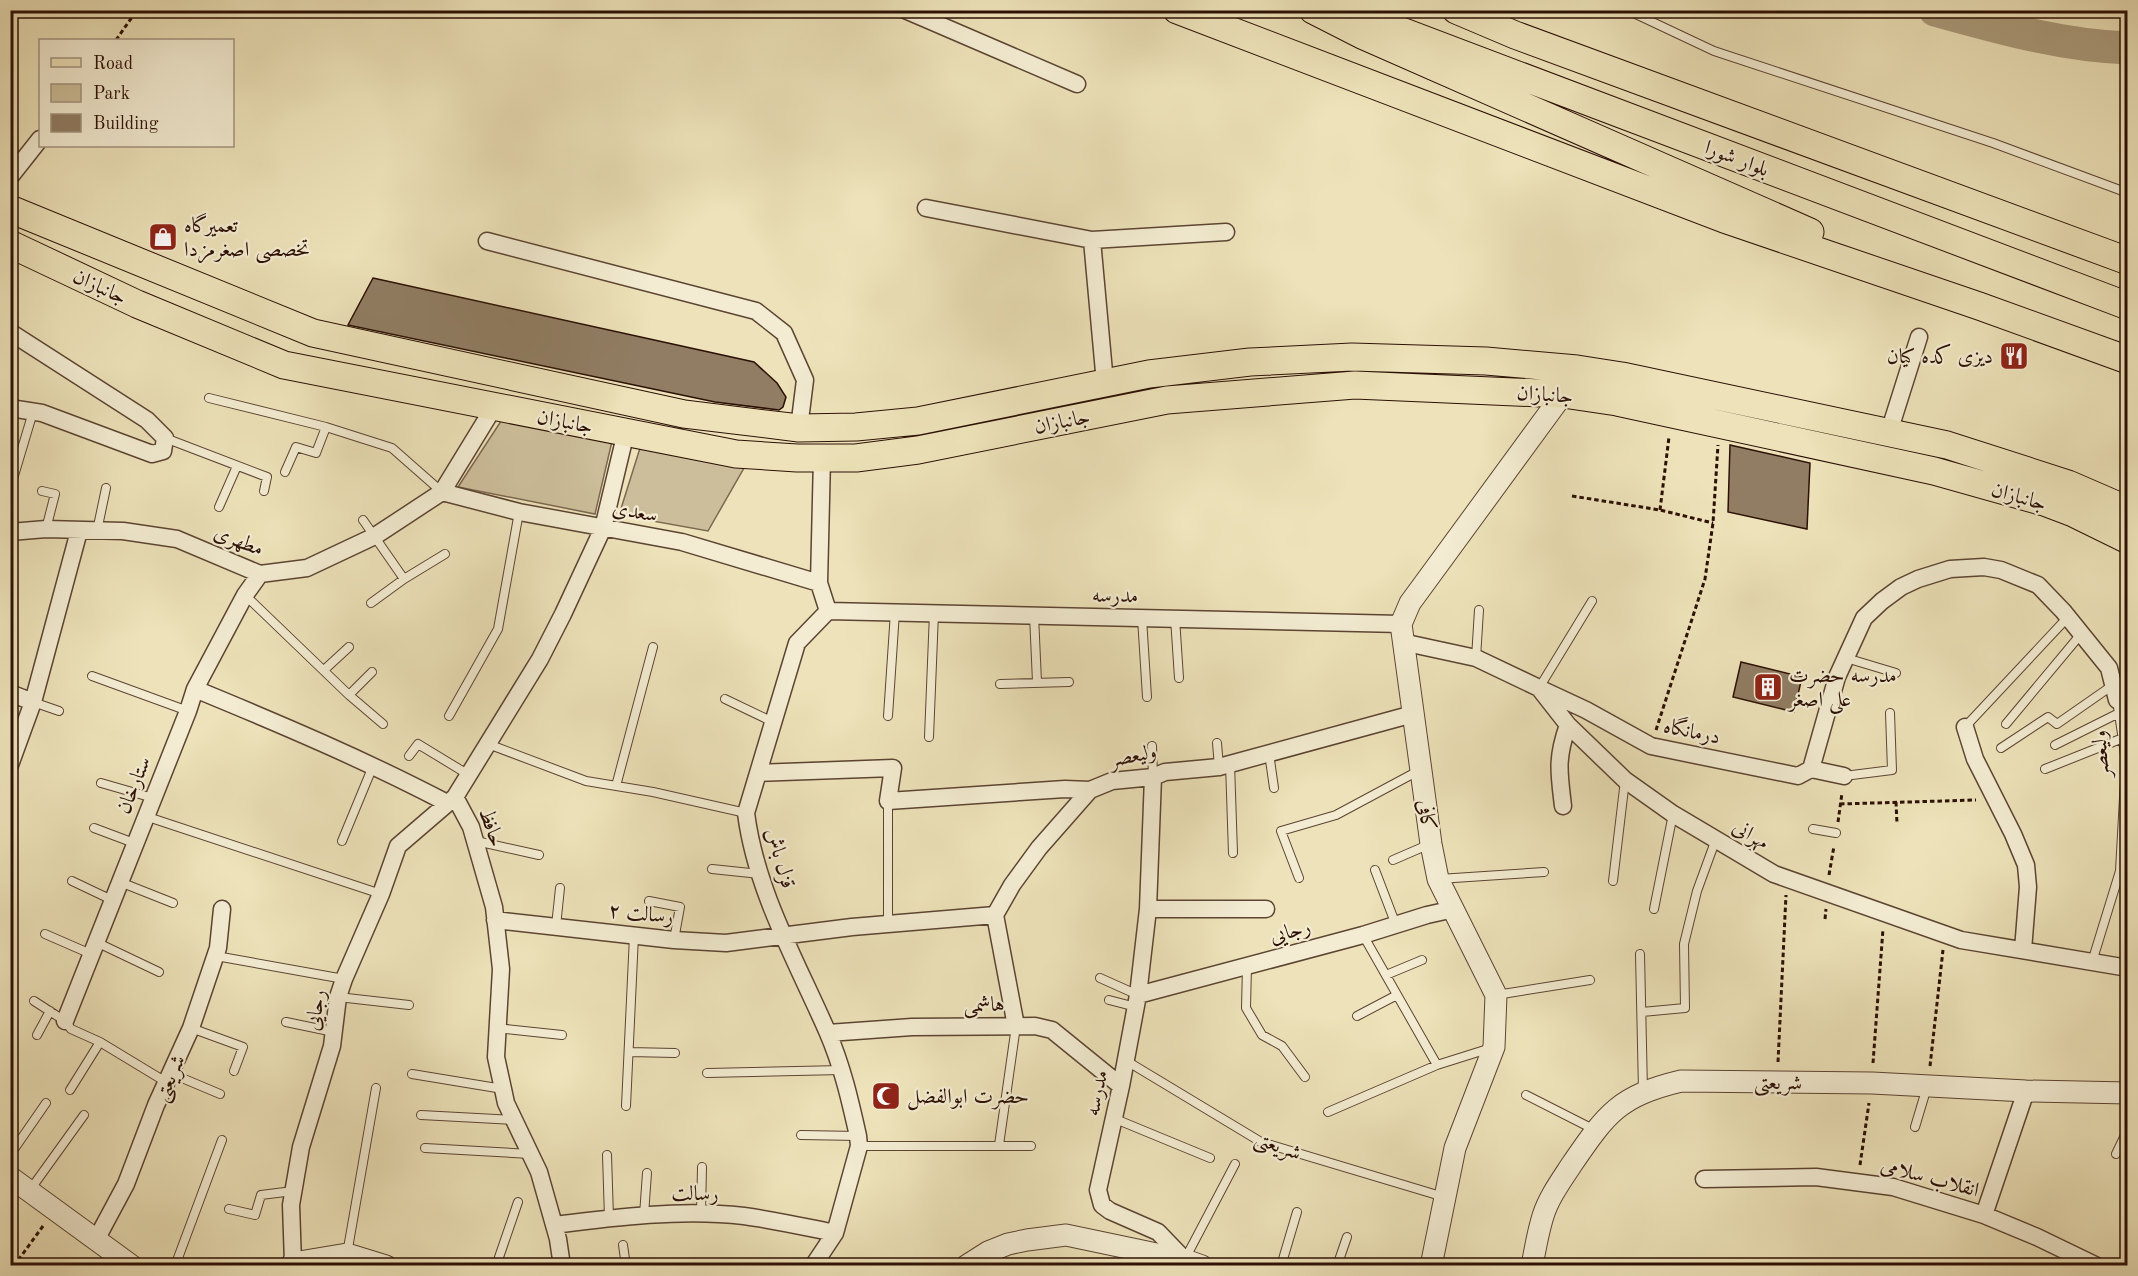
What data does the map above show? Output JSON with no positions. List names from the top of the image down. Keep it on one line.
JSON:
{"streets":{"main road":["بلوار شورا","جانبازان"],"street":["سعدی","مطهری","مدرسه","درمانگاه","ولیعصر","ستارخان","کافی","حافظ","مهرانی","قزل باش","رسالت ۲","رجایی","هاشمی","شریعتی","انقلاب سلامی","رسالت"]},"crossings":[["جانبازان","مطهری"],["جانبازان","حافظ"],["سعدی","مطهری"],["سعدی","حافظ"],["مطهری","ستارخان"],["مدرسه","ولیعصر"],["مدرسه","کافی"],["مدرسه","مهرانی"],["مدرسه","قزل باش"],["مدرسه","رجایی"],["مدرسه","هاشمی"],["مدرسه","شریعتی"],["درمانگاه","ولیعصر"],["درمانگاه","مهرانی"],["ولیعصر","کافی"],["ولیعصر","مهرانی"],["ولیعصر","رسالت ۲"],["کافی","مهرانی"],["کافی","رجایی"],["کافی","شریعتی"],["حافظ","رسالت ۲"],["حافظ","رجایی"],["حافظ","رسالت"],["قزل باش","رسالت ۲"],["قزل باش","هاشمی"],["قزل باش","رسالت"]],"places":{"shop":["تعمیرگاه تخصصی اصغرمزدا"],"restaurant":["دیزی کده کیان"],"building":["مدرسه حضرت علی اصغر"],"mosque":["حضرت ابوالفضل"]},"legend":["Road","Park","Building"]}
